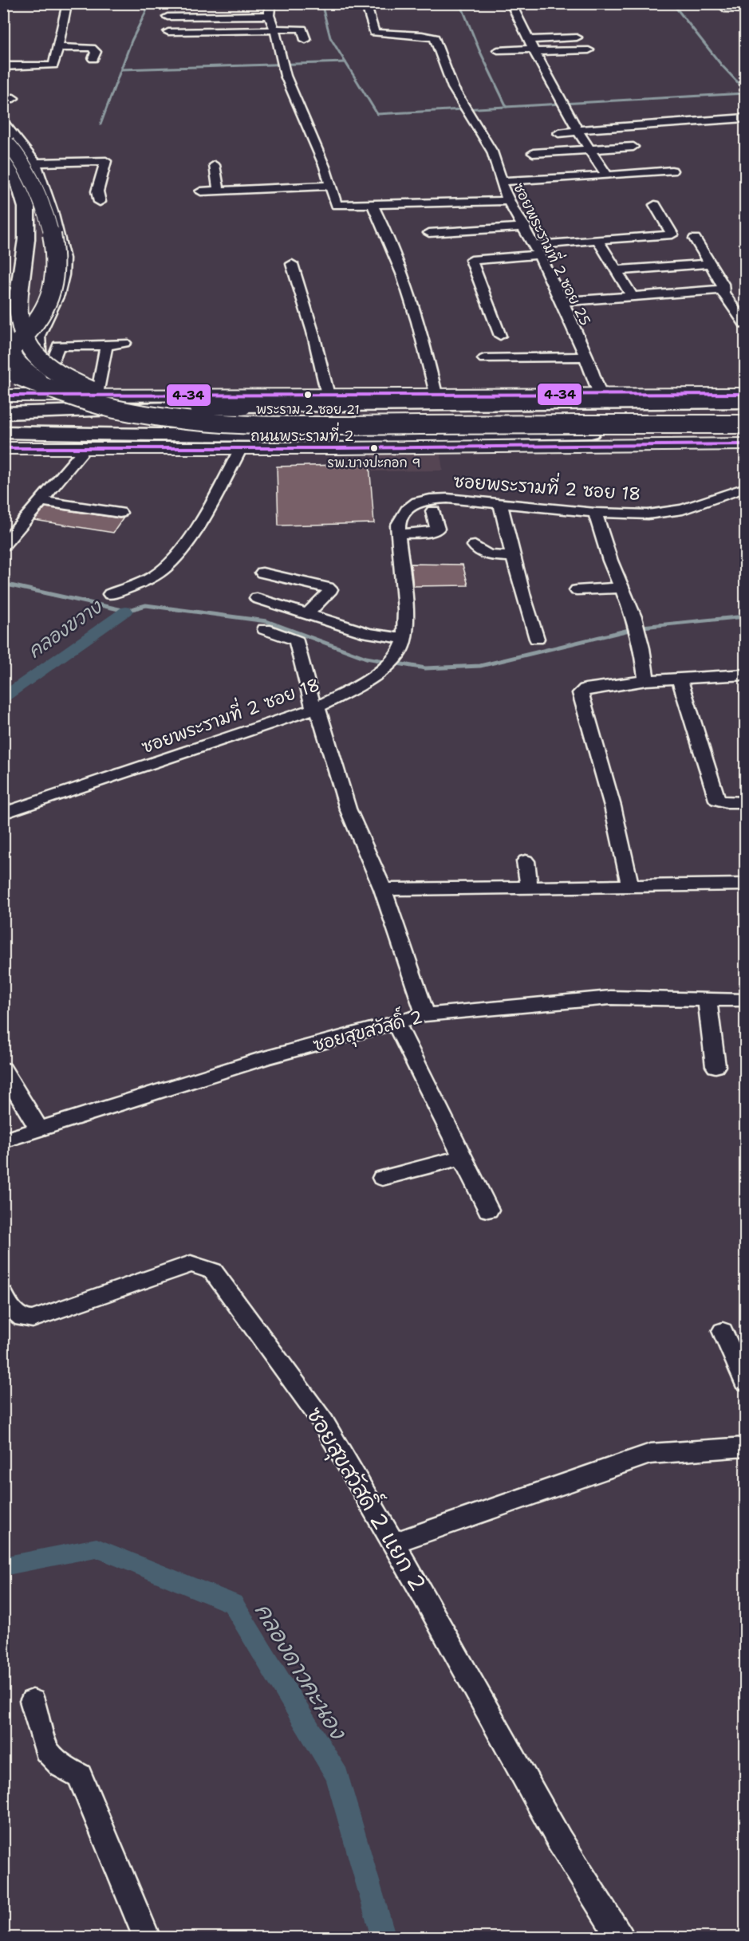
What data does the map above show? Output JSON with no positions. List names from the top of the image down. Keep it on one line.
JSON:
{"streets":{"main road":["ถนนพระรามที่ 2"],"street":["ซอยพระรามที่ 2 ซอย 25","ซอยพระรามที่ 2 ซอย 18","ซอยสุขสวัสดิ์ 2","ซอยสุขสวัสดิ์ 2 แยก 2"]},"water":["คลองขวาง","คลองดาวคะนอง"],"places":["พระราม 2 ซอย 21","รพ.บางปะกอก 9"],"lines":["transit line 4-34"]}
